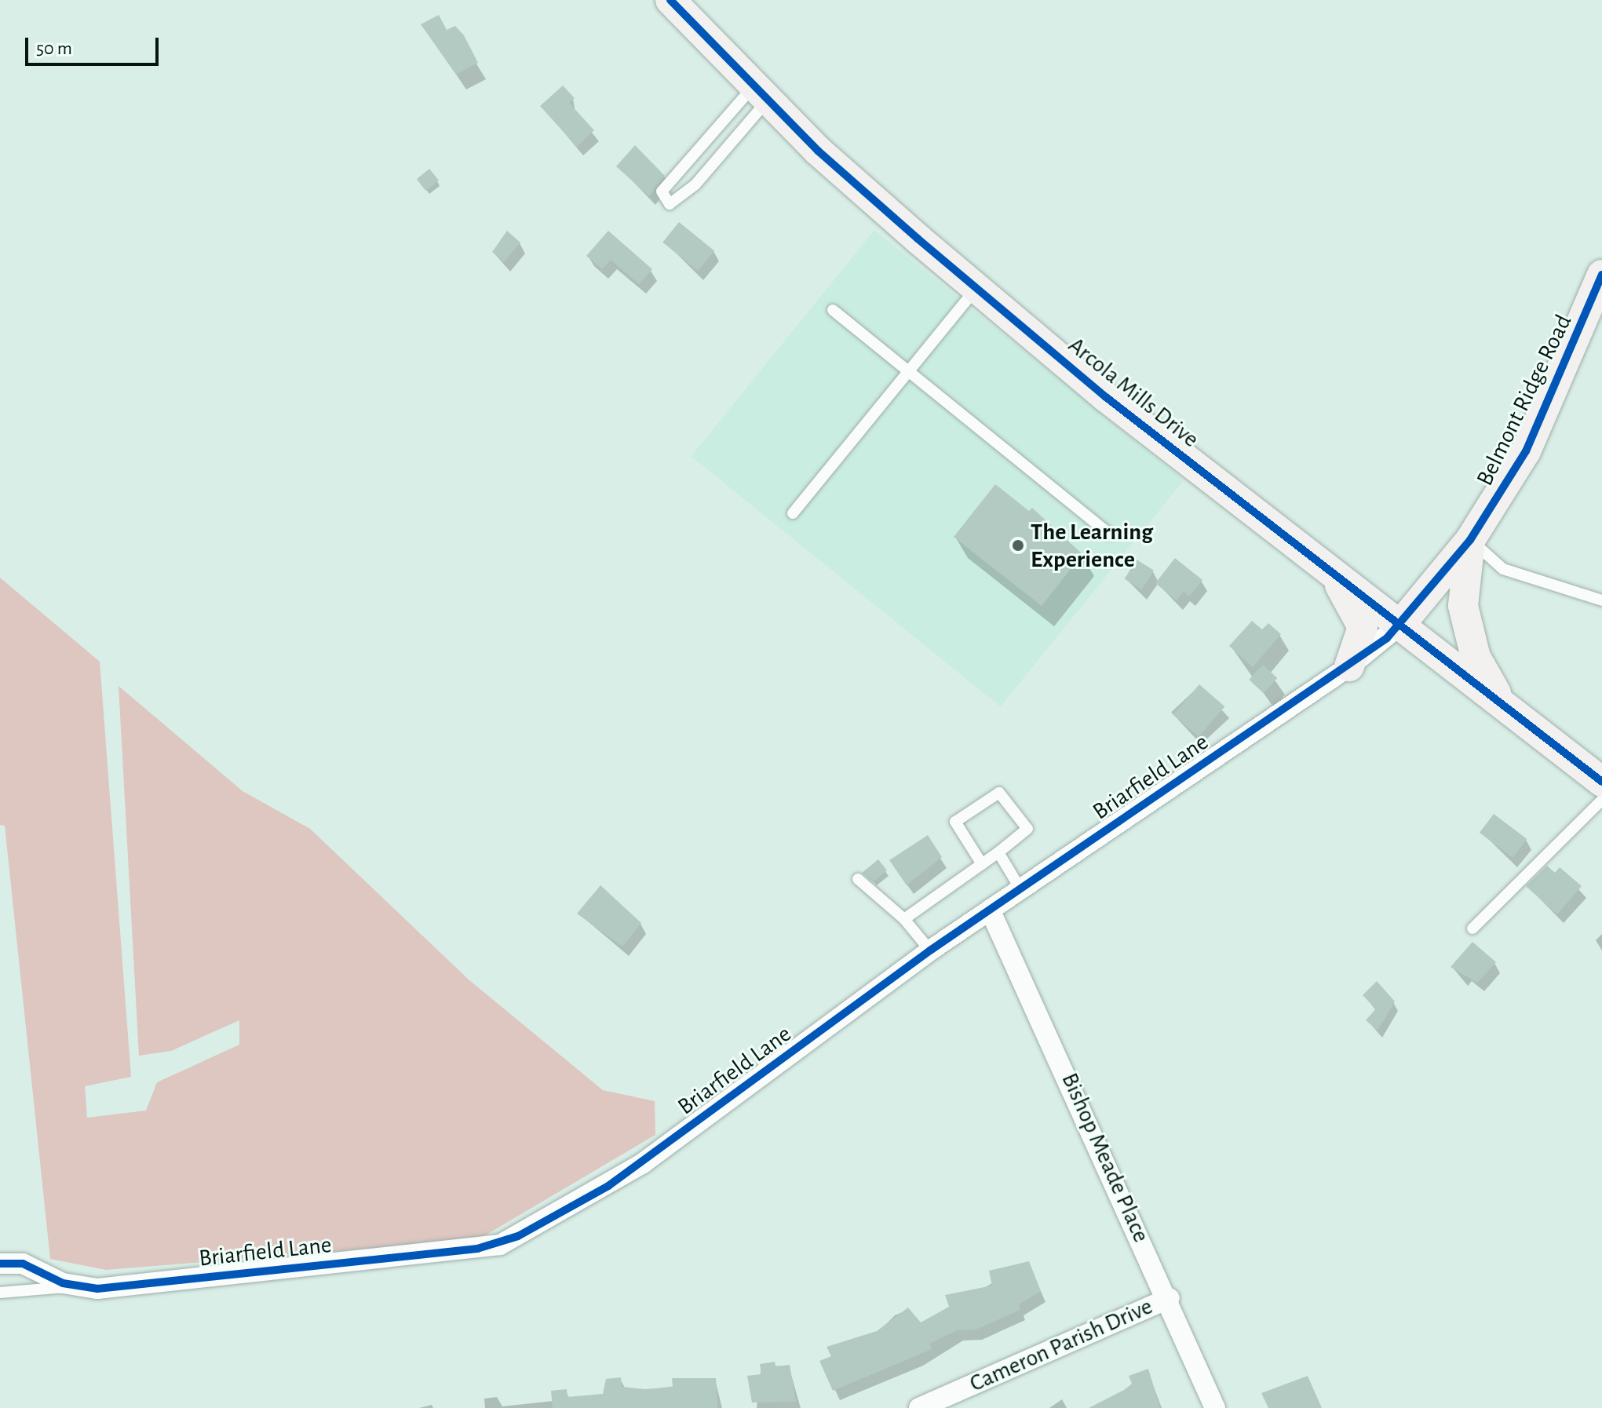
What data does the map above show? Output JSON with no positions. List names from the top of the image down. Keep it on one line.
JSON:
{"streets":{"street":["Arcola Mills Drive","Belmont Ridge Road","Briarfield Lane","Bishop Meade Place","Cameron Parish Drive"]},"crossings":[["Arcola Mills Drive","Belmont Ridge Road"],["Arcola Mills Drive","Briarfield Lane"],["Belmont Ridge Road","Briarfield Lane"],["Briarfield Lane","Bishop Meade Place"],["Bishop Meade Place","Cameron Parish Drive"]],"places":["The Learning Experience"],"scale_bar":"50 m"}
